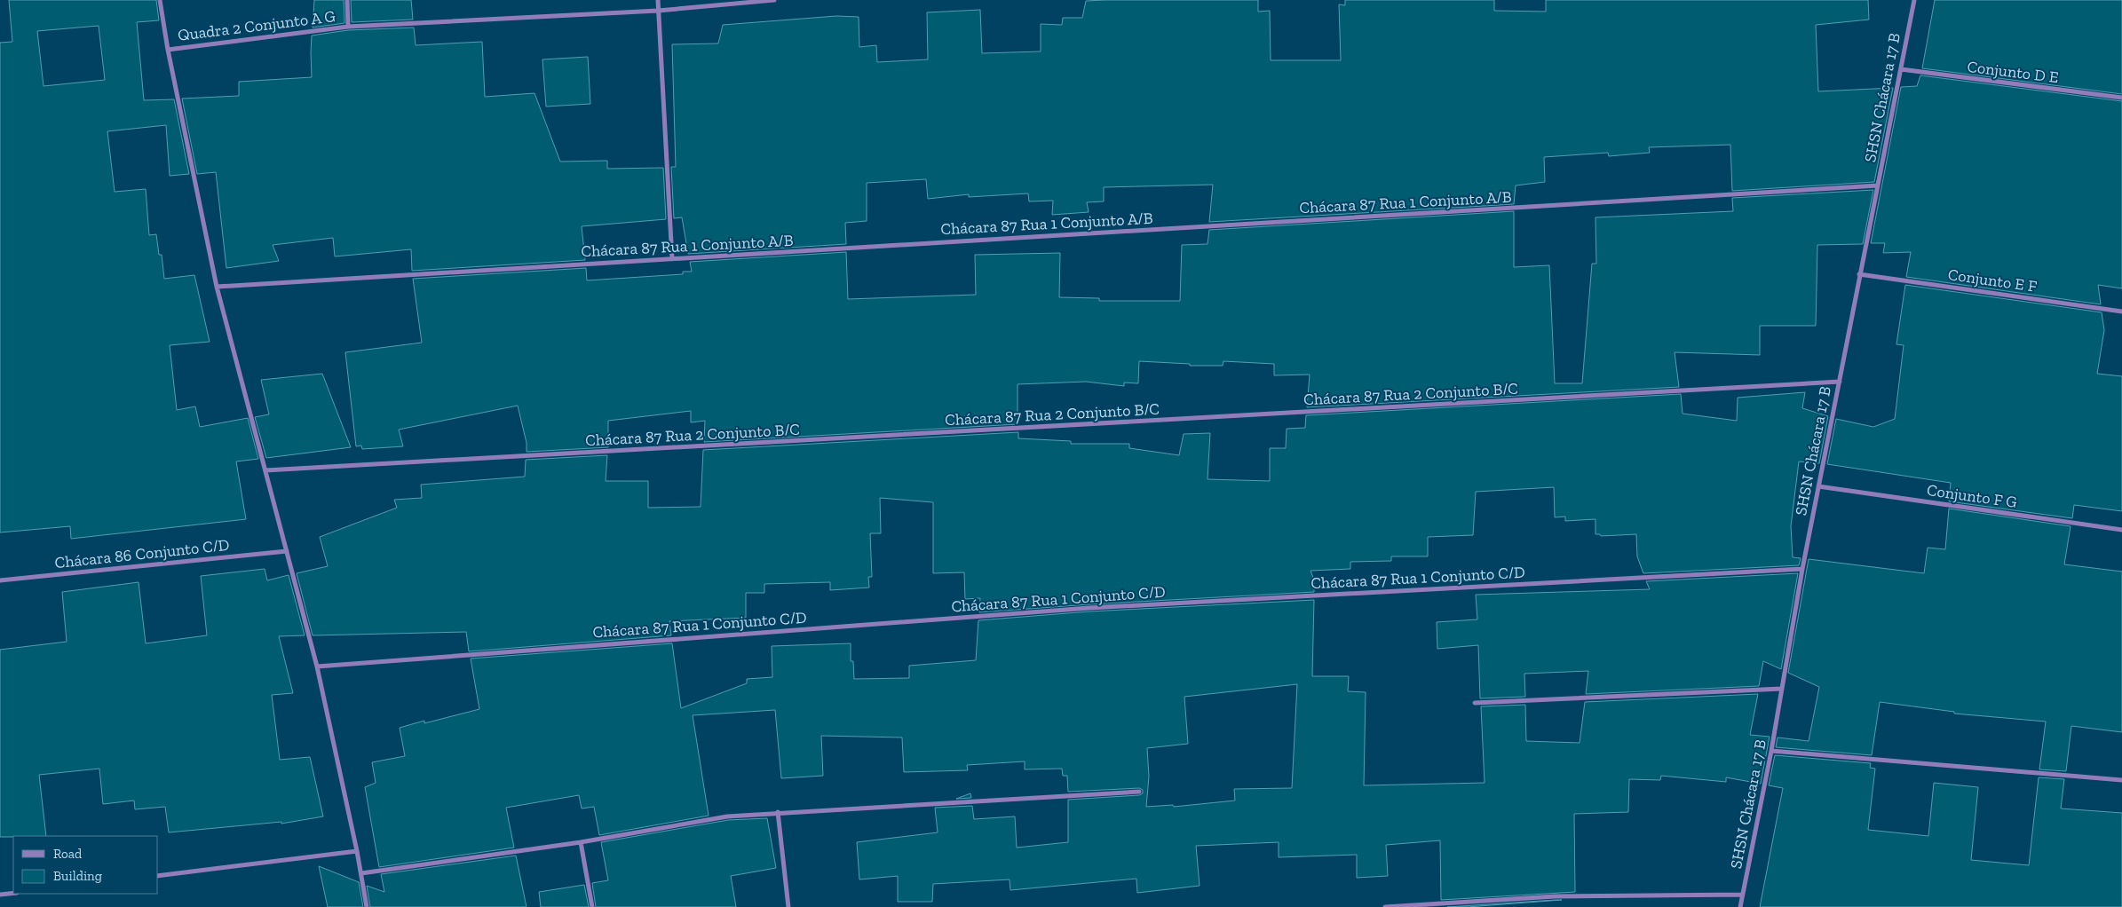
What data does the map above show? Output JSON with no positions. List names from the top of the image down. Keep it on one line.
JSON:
{"streets":{"street":["Quadra 2 Conjunto A G","Conjunto D E","SHSN Chácara 17 B","Chácara 87 Rua 1 Conjunto A/B","Conjunto E F","Chácara 87 Rua 2 Conjunto B/C","Conjunto F G","Chácara 86 Conjunto C/D","Chácara 87 Rua 1 Conjunto C/D"]},"crossings":[["Conjunto D E","SHSN Chácara 17 B"],["SHSN Chácara 17 B","Chácara 87 Rua 1 Conjunto A/B"],["SHSN Chácara 17 B","Conjunto E F"],["SHSN Chácara 17 B","Chácara 87 Rua 2 Conjunto B/C"],["SHSN Chácara 17 B","Conjunto F G"],["SHSN Chácara 17 B","Chácara 87 Rua 1 Conjunto C/D"]],"legend":["Road","Building"]}
